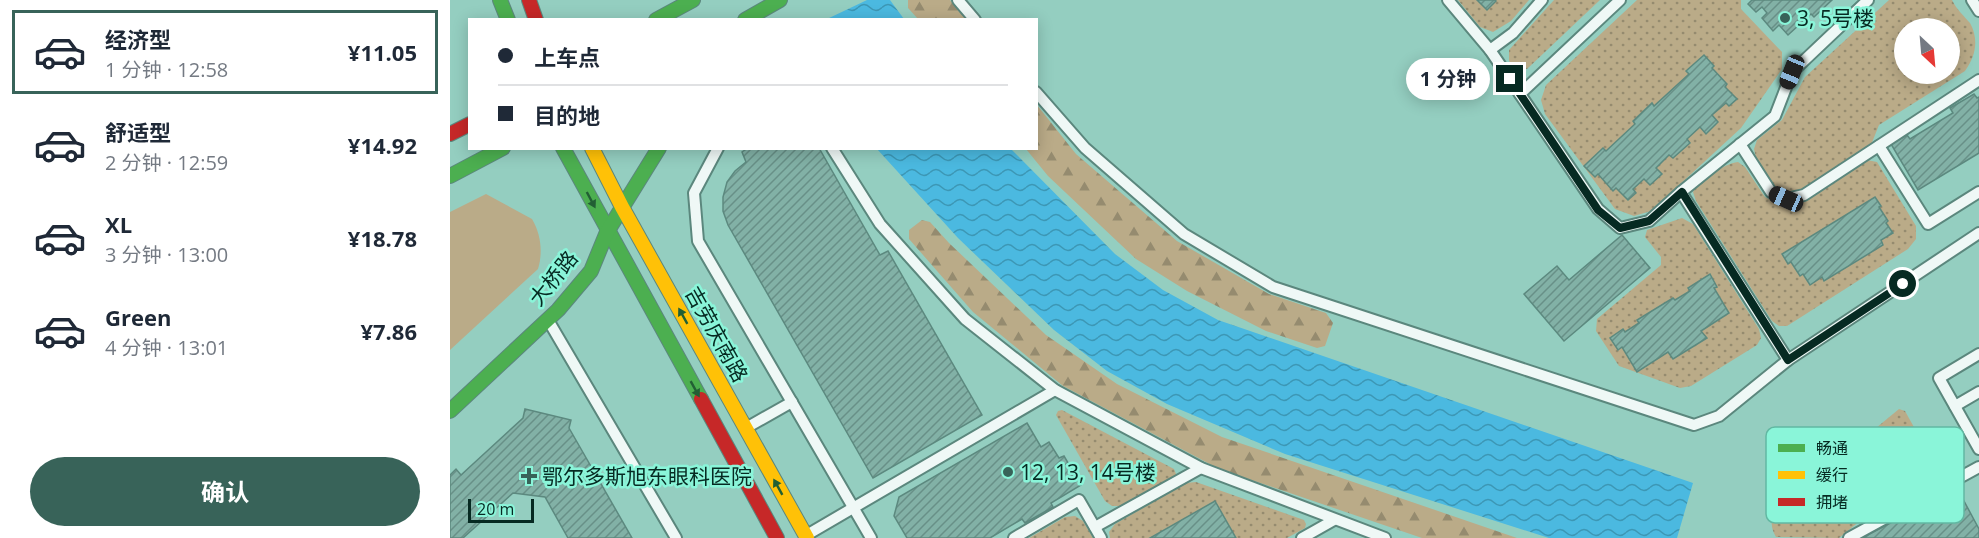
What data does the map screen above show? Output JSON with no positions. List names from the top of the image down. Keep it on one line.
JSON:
{"streets":{"main road":["大桥路","吉劳庆南路"]},"crossings":[["大桥路","吉劳庆南路"]],"places":{"other":["3, 5号楼","12, 13, 14号楼"],"health":["鄂尔多斯旭东眼科医院"]},"legend":["畅通","缓行","拥堵"],"scale_bar":"20 m","north":"bottom right","page":{"list":[{"name":"经济型","note":"1 分钟 · 12:58","value":"¥11.05"},{"name":"舒适型","note":"2 分钟 · 12:59","value":"¥14.92"},{"name":"XL","note":"3 分钟 · 13:00","value":"¥18.78"},{"name":"Green","note":"4 分钟 · 13:01","value":"¥7.86"}],"banner":["上车点","目的地"],"bubble":"1 分钟","buttons":"确认","scale":"20 m"}}
